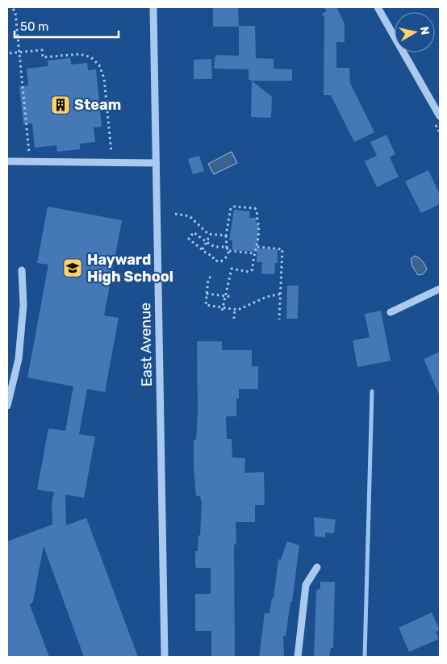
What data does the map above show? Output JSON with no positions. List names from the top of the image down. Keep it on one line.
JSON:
{"streets":{"street":["East Avenue"]},"places":{"building":["Steam"],"school or university":["Hayward High School"]},"scale_bar":"50 m","north":"right"}
